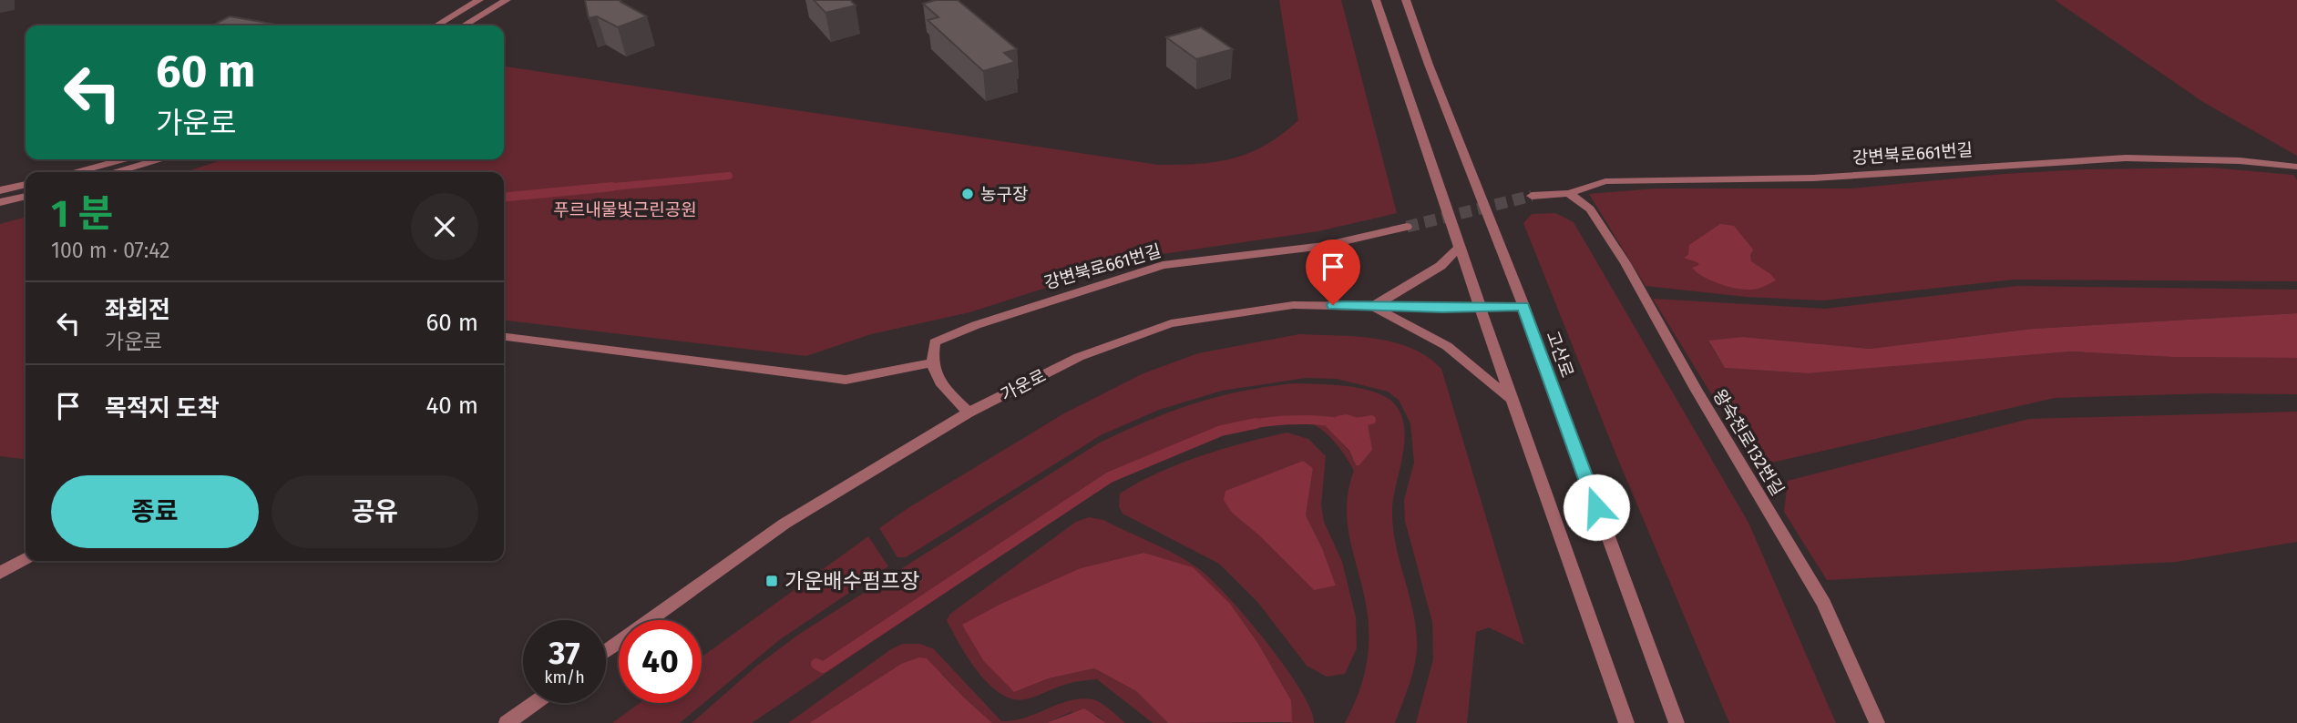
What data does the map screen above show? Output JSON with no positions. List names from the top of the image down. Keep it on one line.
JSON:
{"streets":{"street":["강변북로661번길","고산로","가운로","왕숙천로132번길"]},"crossings":[["강변북로661번길","왕숙천로132번길"],["고산로","가운로"]],"parks":["푸르내물빛근린공원"],"places":{"other":["농구장"],"transit":["가운배수펌프장"]},"page":{"turn":["60 m","가운로"],"heading":["1 분","100 m · 07:42"],"list":[{"name":"좌회전","note":"가운로","value":"60 m"},{"name":"목적지 도착","value":"40 m"}],"buttons":["종료","공유"],"speed":"37 km/h","limit":"40"}}
